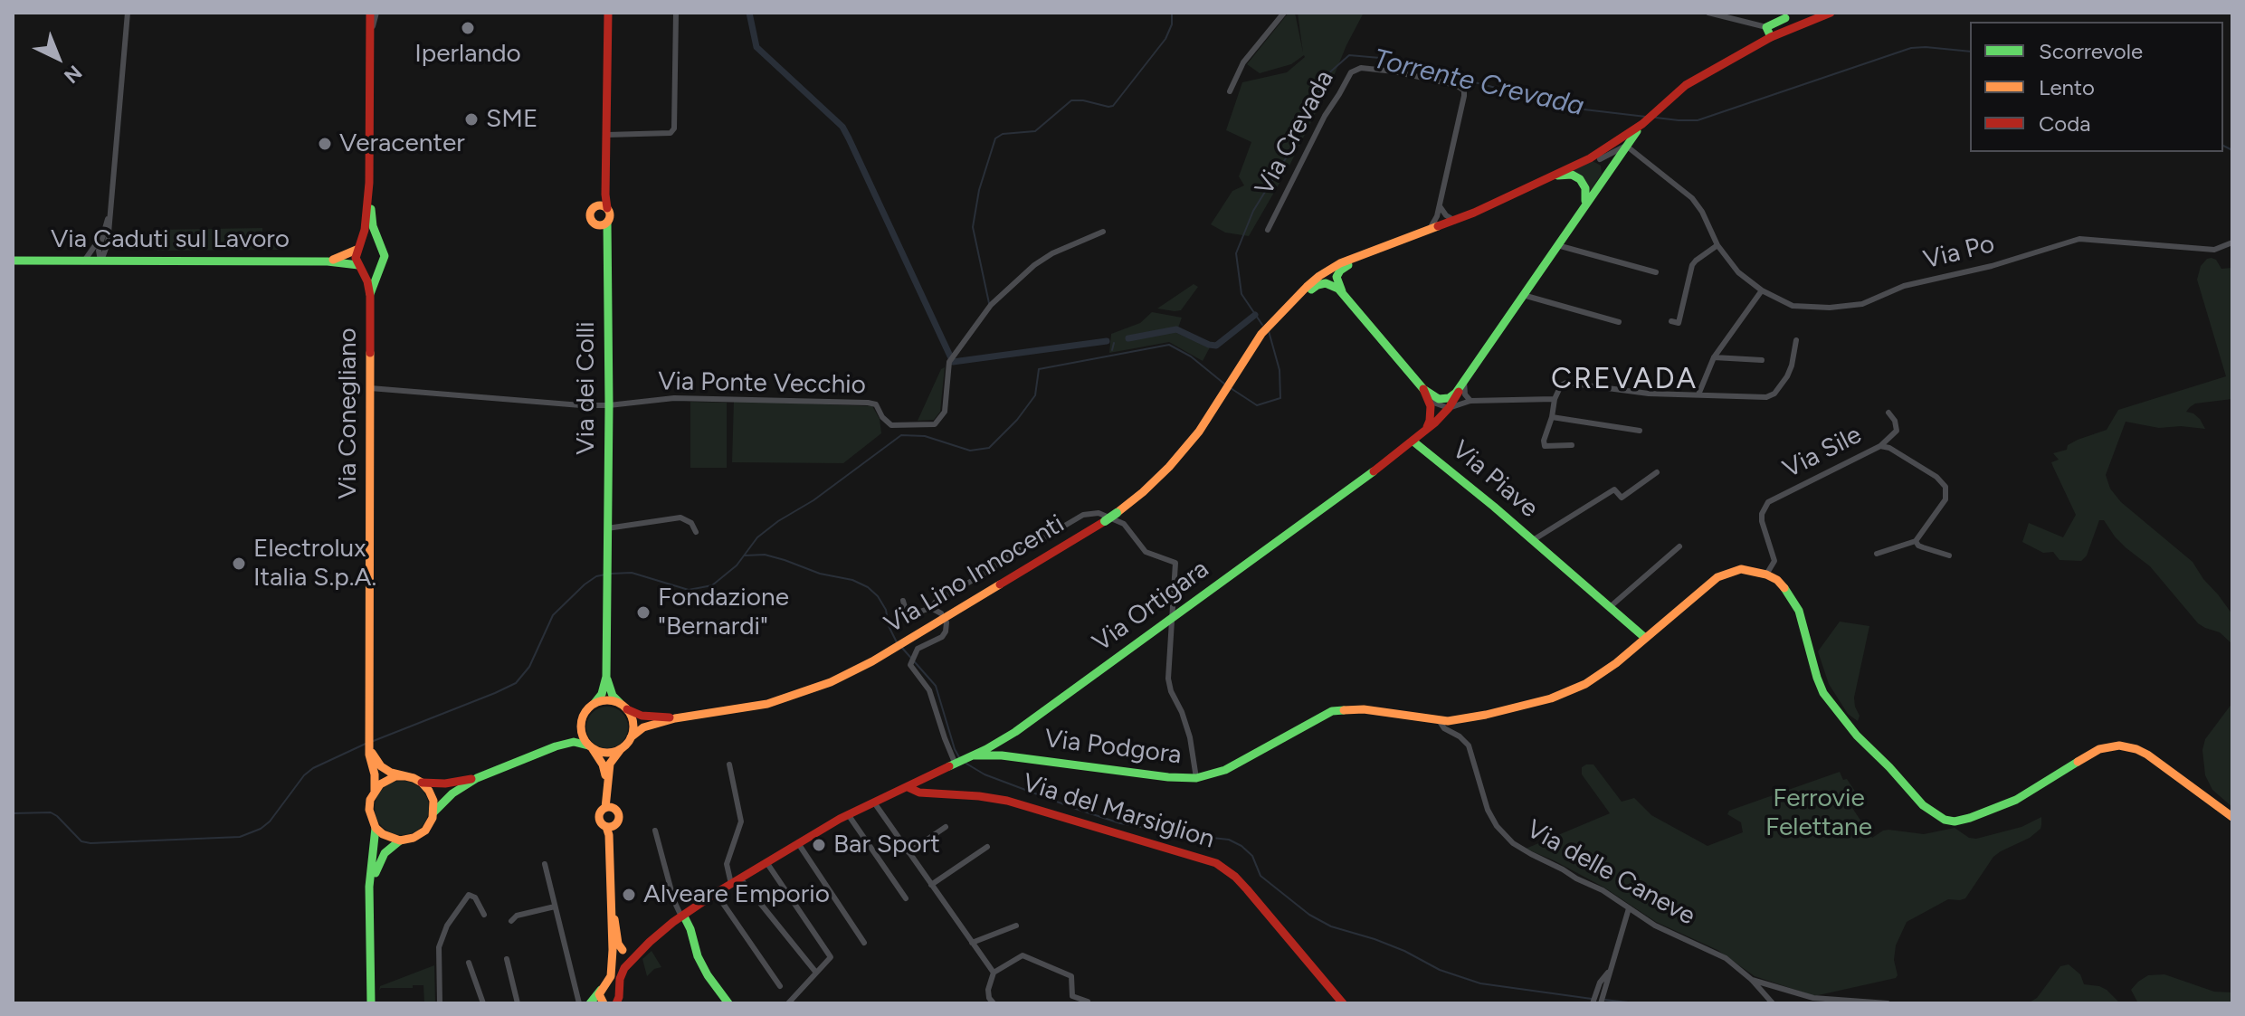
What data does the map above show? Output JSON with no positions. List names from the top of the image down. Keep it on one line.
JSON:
{"streets":{"main road":["Via Caduti sul Lavoro","Via dei Colli","Via Conegliano","Via Piave","Via Lino Innocenti","Via Ortigara","Via Podgora","Via del Marsiglion"],"street":["Via Crevada","Via Po","Via Ponte Vecchio","Via Sile","Via delle Caneve"]},"crossings":[["Via Caduti sul Lavoro","Via Conegliano"],["Via Ponte Vecchio","Via dei Colli"],["Via Sile","Via Podgora"],["Via Piave","Via Ortigara"],["Via Piave","Via Podgora"],["Via Ortigara","Via Podgora"],["Via Ortigara","Via del Marsiglion"],["Via Podgora","Via delle Caneve"]],"districts":["CREVADA"],"water":["Torrente Crevada"],"parks":["Ferrovie Felettane"],"places":["Iperlando","SME","Veracenter","Electrolux Italia S.p.A.","Fondazione \"Bernardi\"","Bar Sport","Alveare Emporio"],"legend":["Scorrevole","Lento","Coda"],"north":"bottom right"}
